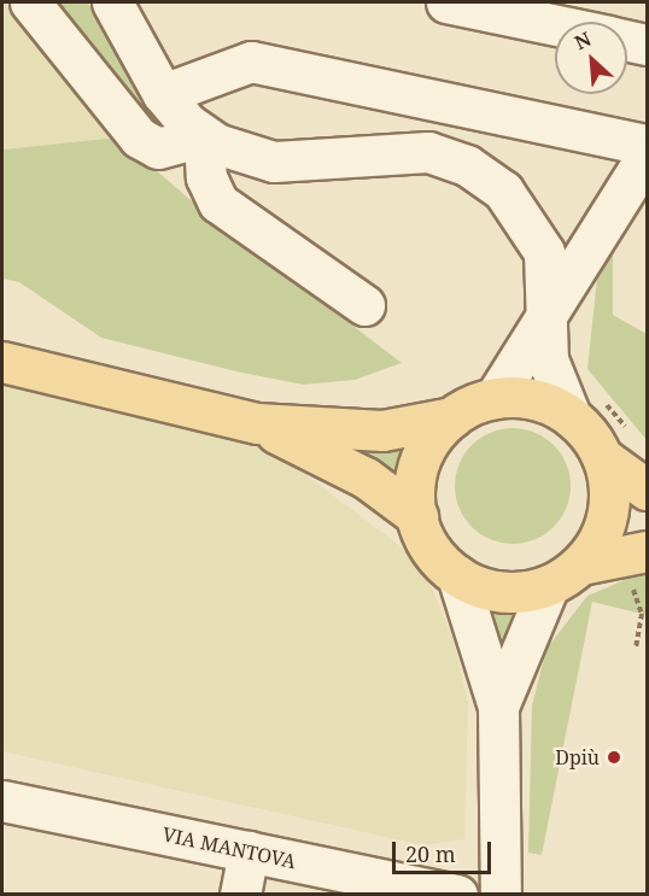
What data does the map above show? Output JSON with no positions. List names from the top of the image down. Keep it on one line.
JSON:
{"streets":{"street":["VIA MANTOVA"]},"places":["Dpiù"],"scale_bar":"20 m","north":"top left"}
